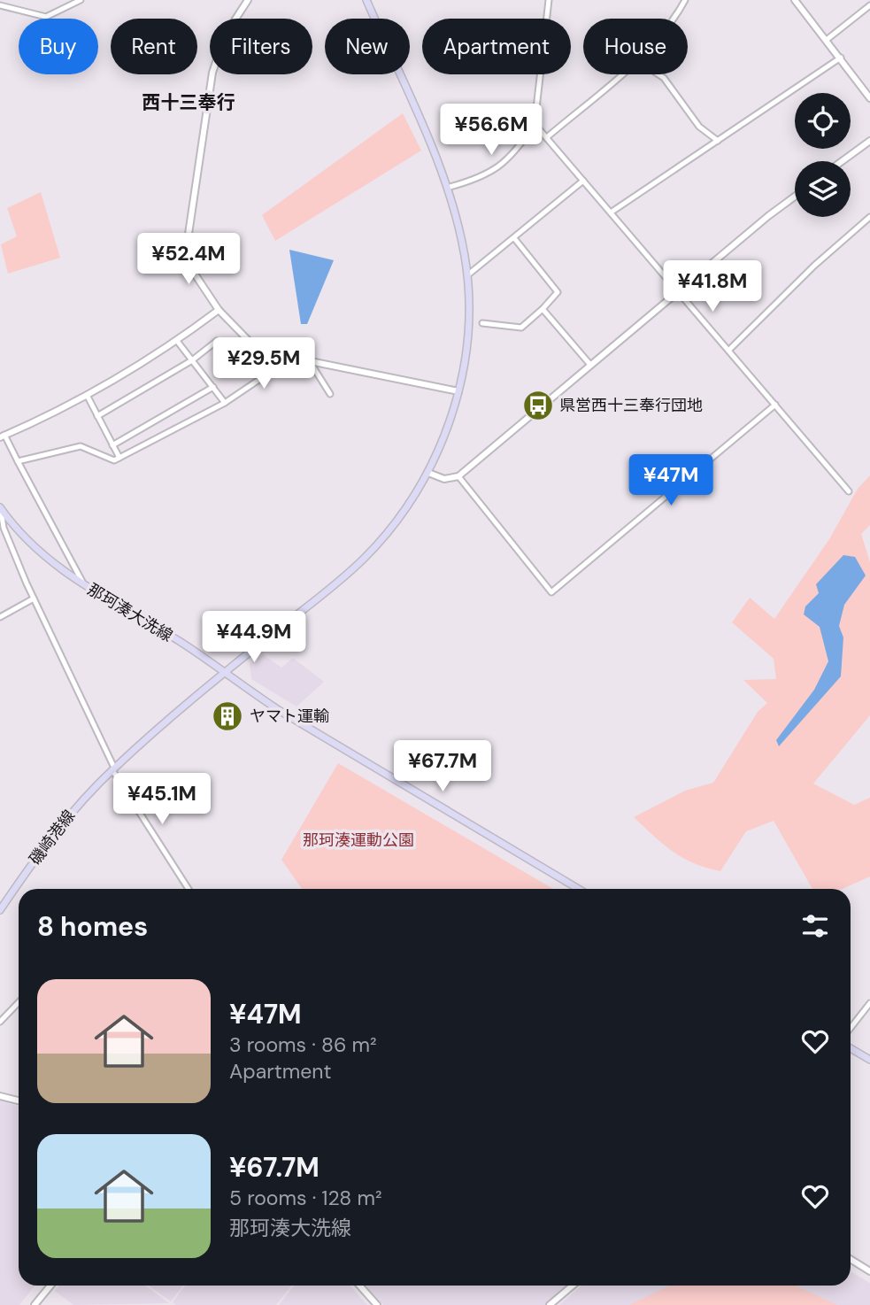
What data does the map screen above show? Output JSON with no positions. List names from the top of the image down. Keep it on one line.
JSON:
{"streets":{"main road":["那珂湊大洗線","磯崎港線"]},"crossings":[["那珂湊大洗線","磯崎港線"]],"districts":["西十三奉行"],"parks":["那珂湊運動公園"],"places":{"bus stop":["県営西十三奉行団地"],"building":["ヤマト運輸"]},"page":{"chip":["Buy","Rent","Filters","New","Apartment","House"],"price":["¥56.6M","¥52.4M","¥41.8M","¥29.5M","¥47M","¥44.9M","¥67.7M","¥45.1M"],"heading":"8 homes","list":[{"name":"¥47M","note":"3 rooms · 86 m² · Apartment"},{"name":"¥67.7M","note":"5 rooms · 128 m² · 那珂湊大洗線"}]}}
